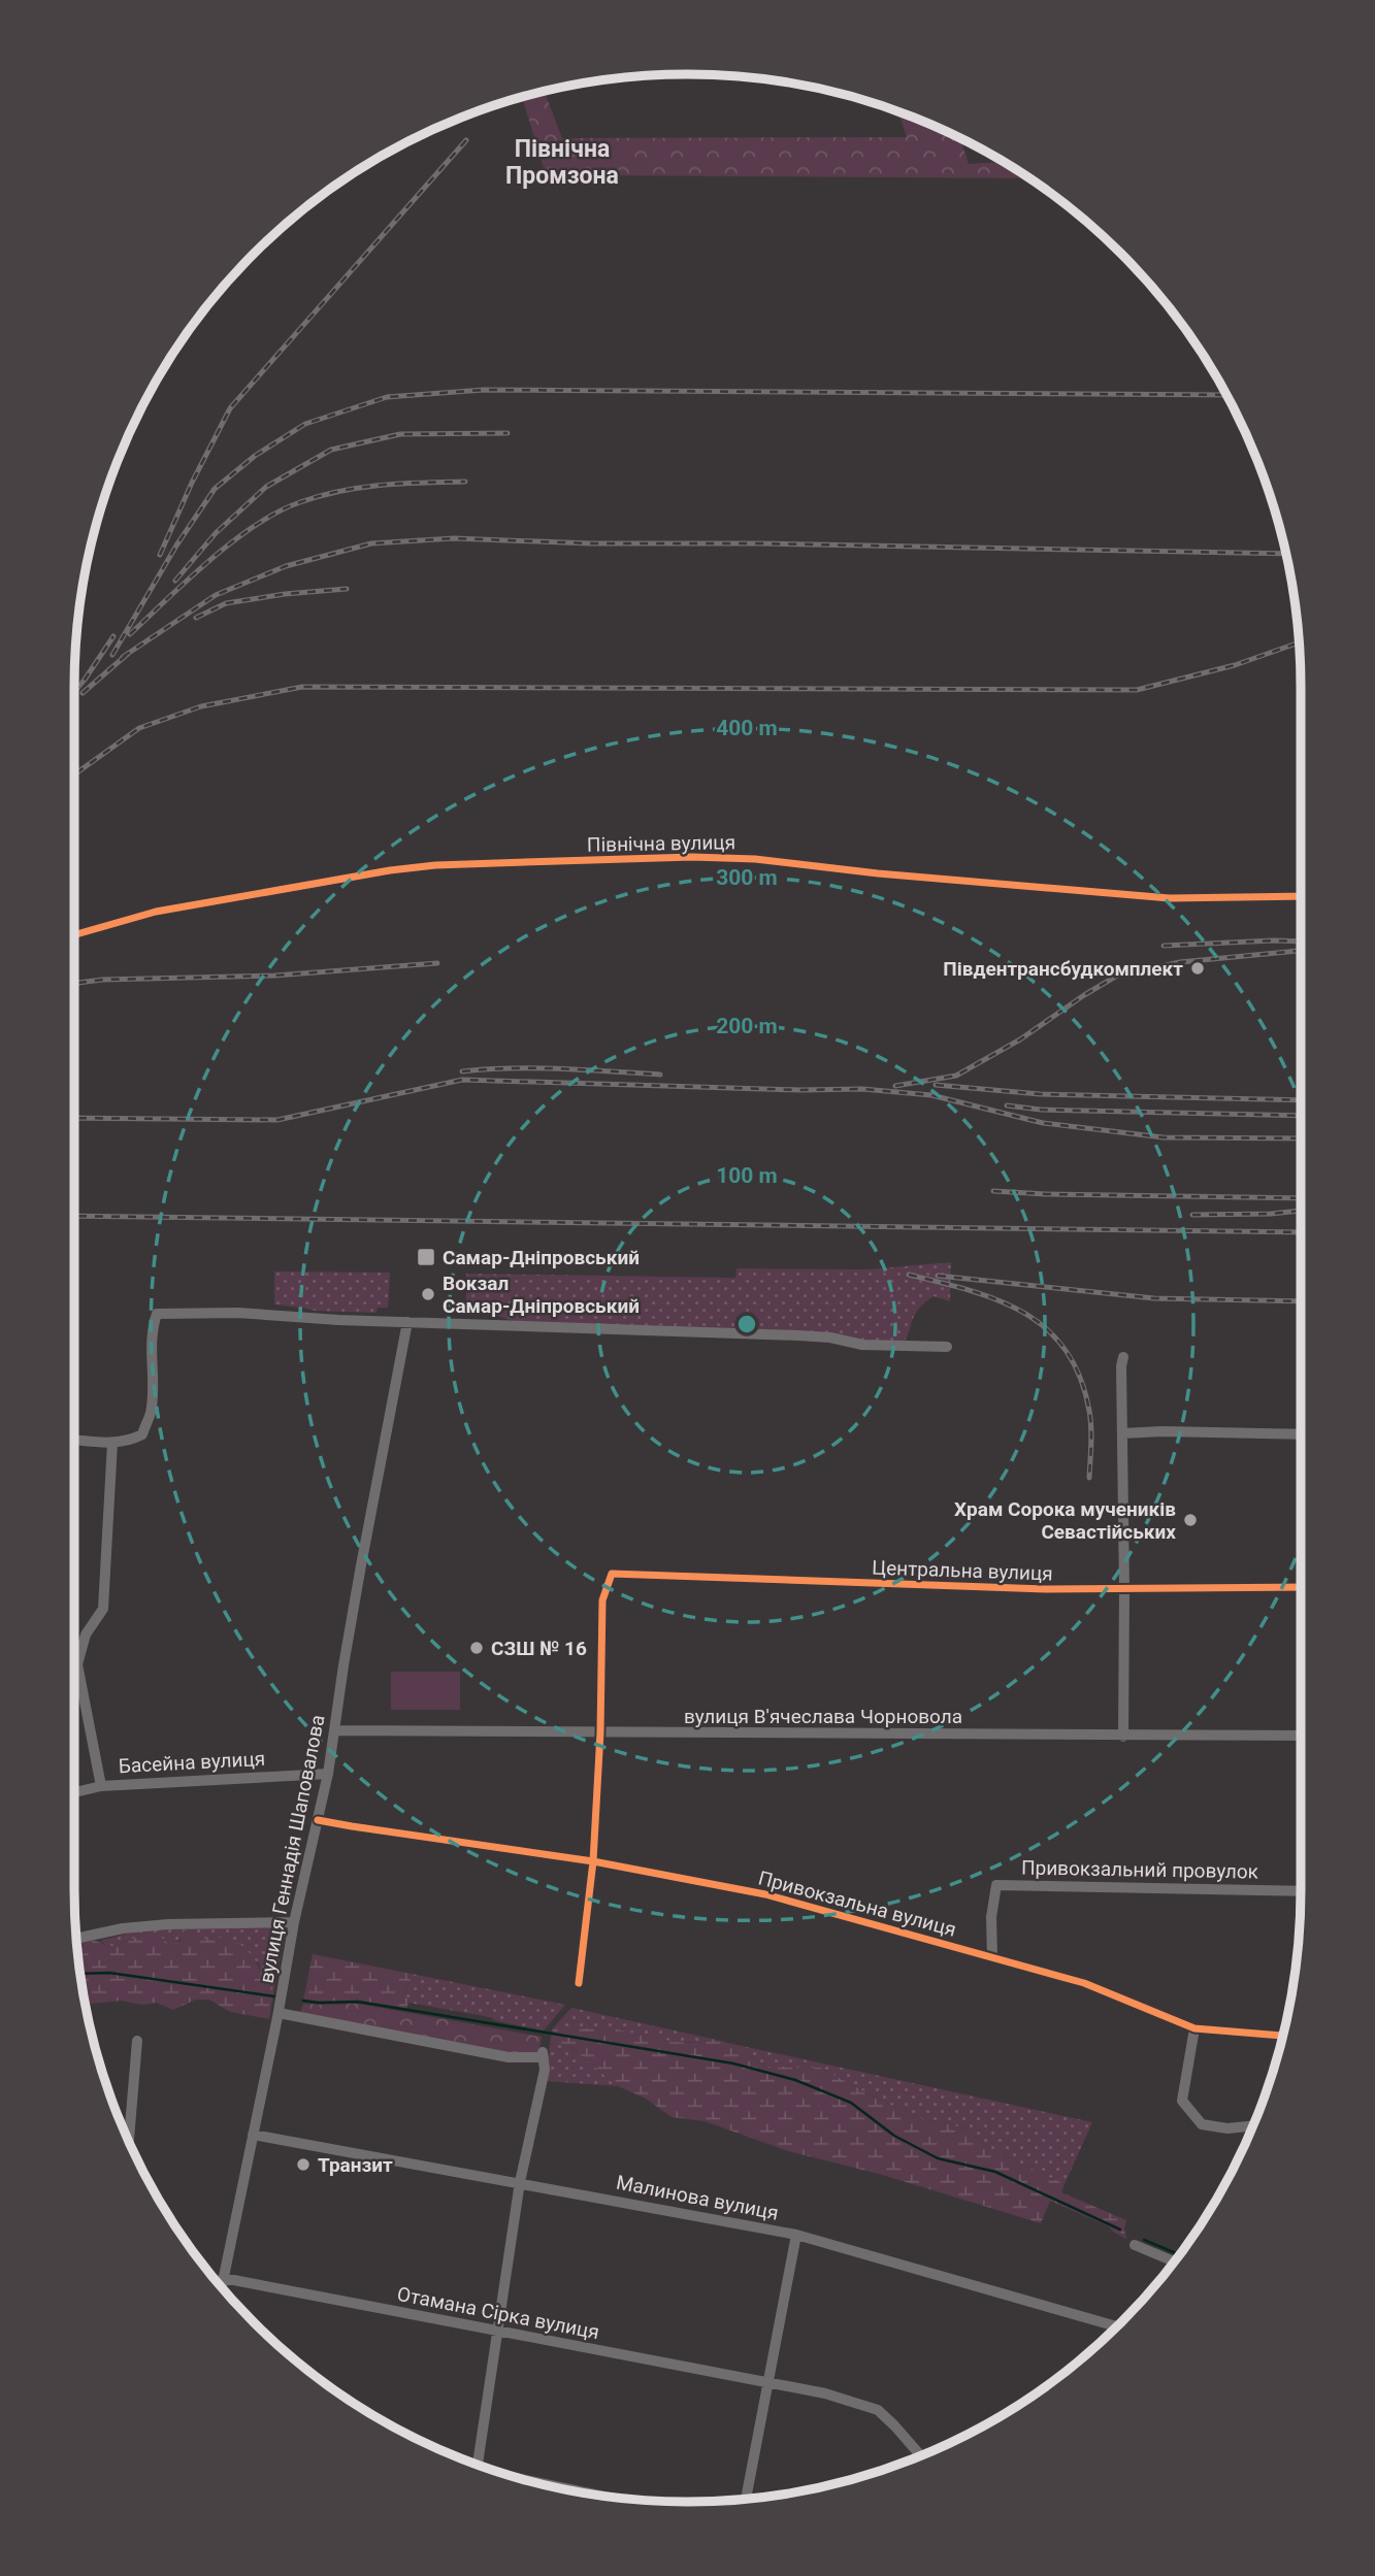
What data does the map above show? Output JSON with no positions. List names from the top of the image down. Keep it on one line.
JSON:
{"streets":{"street":["Північна вулиця","Центральна вулиця","вулиця В'ячеслава Чорновола","Басейна вулиця","вулиця Геннадія Шаповалова","Привокзальний провулок","Привокзальна вулиця","Малинова вулиця","Отамана Сірка вулиця"]},"crossings":[["Центральна вулиця","вулиця В'ячеслава Чорновола"],["вулиця В'ячеслава Чорновола","вулиця Геннадія Шаповалова"],["Басейна вулиця","вулиця Геннадія Шаповалова"],["вулиця Геннадія Шаповалова","Привокзальна вулиця"],["вулиця Геннадія Шаповалова","Малинова вулиця"],["вулиця Геннадія Шаповалова","Отамана Сірка вулиця"],["Привокзальний провулок","Привокзальна вулиця"]],"districts":["Північна Промзона"],"places":{"other":["Південтрансбудкомплект","Вокзал Самар-Дніпровський","Храм Сорока мучеників Севастійських","СЗШ № 16","Транзит"],"transit":["Самар-Дніпровський"]},"rings":["400 m","300 m","200 m","100 m"]}
